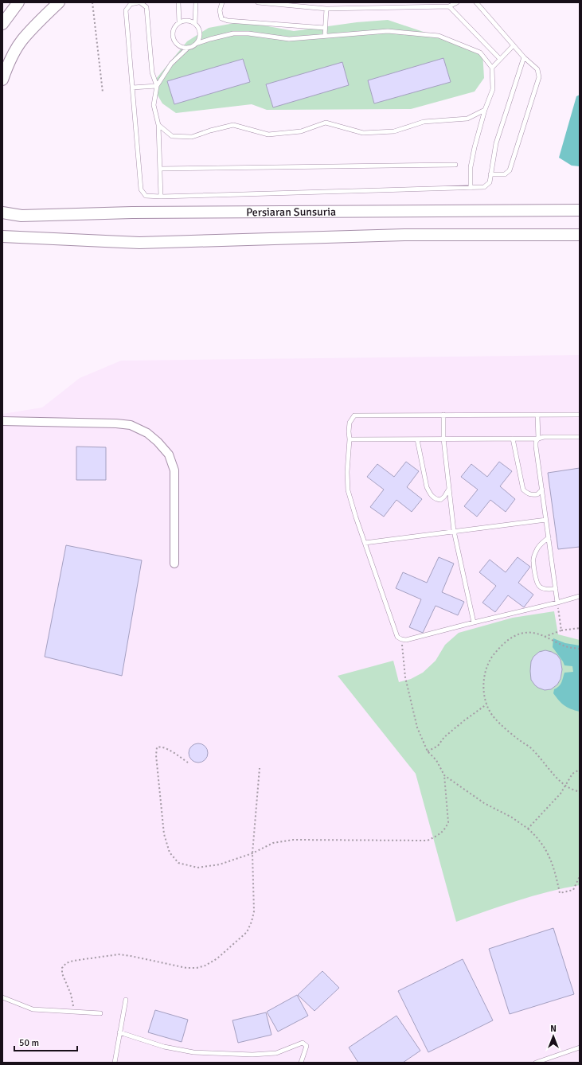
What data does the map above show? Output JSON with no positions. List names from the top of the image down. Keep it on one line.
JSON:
{"streets":{"street":["Persiaran Sunsuria"]},"scale_bar":"50 m","north":"top"}
